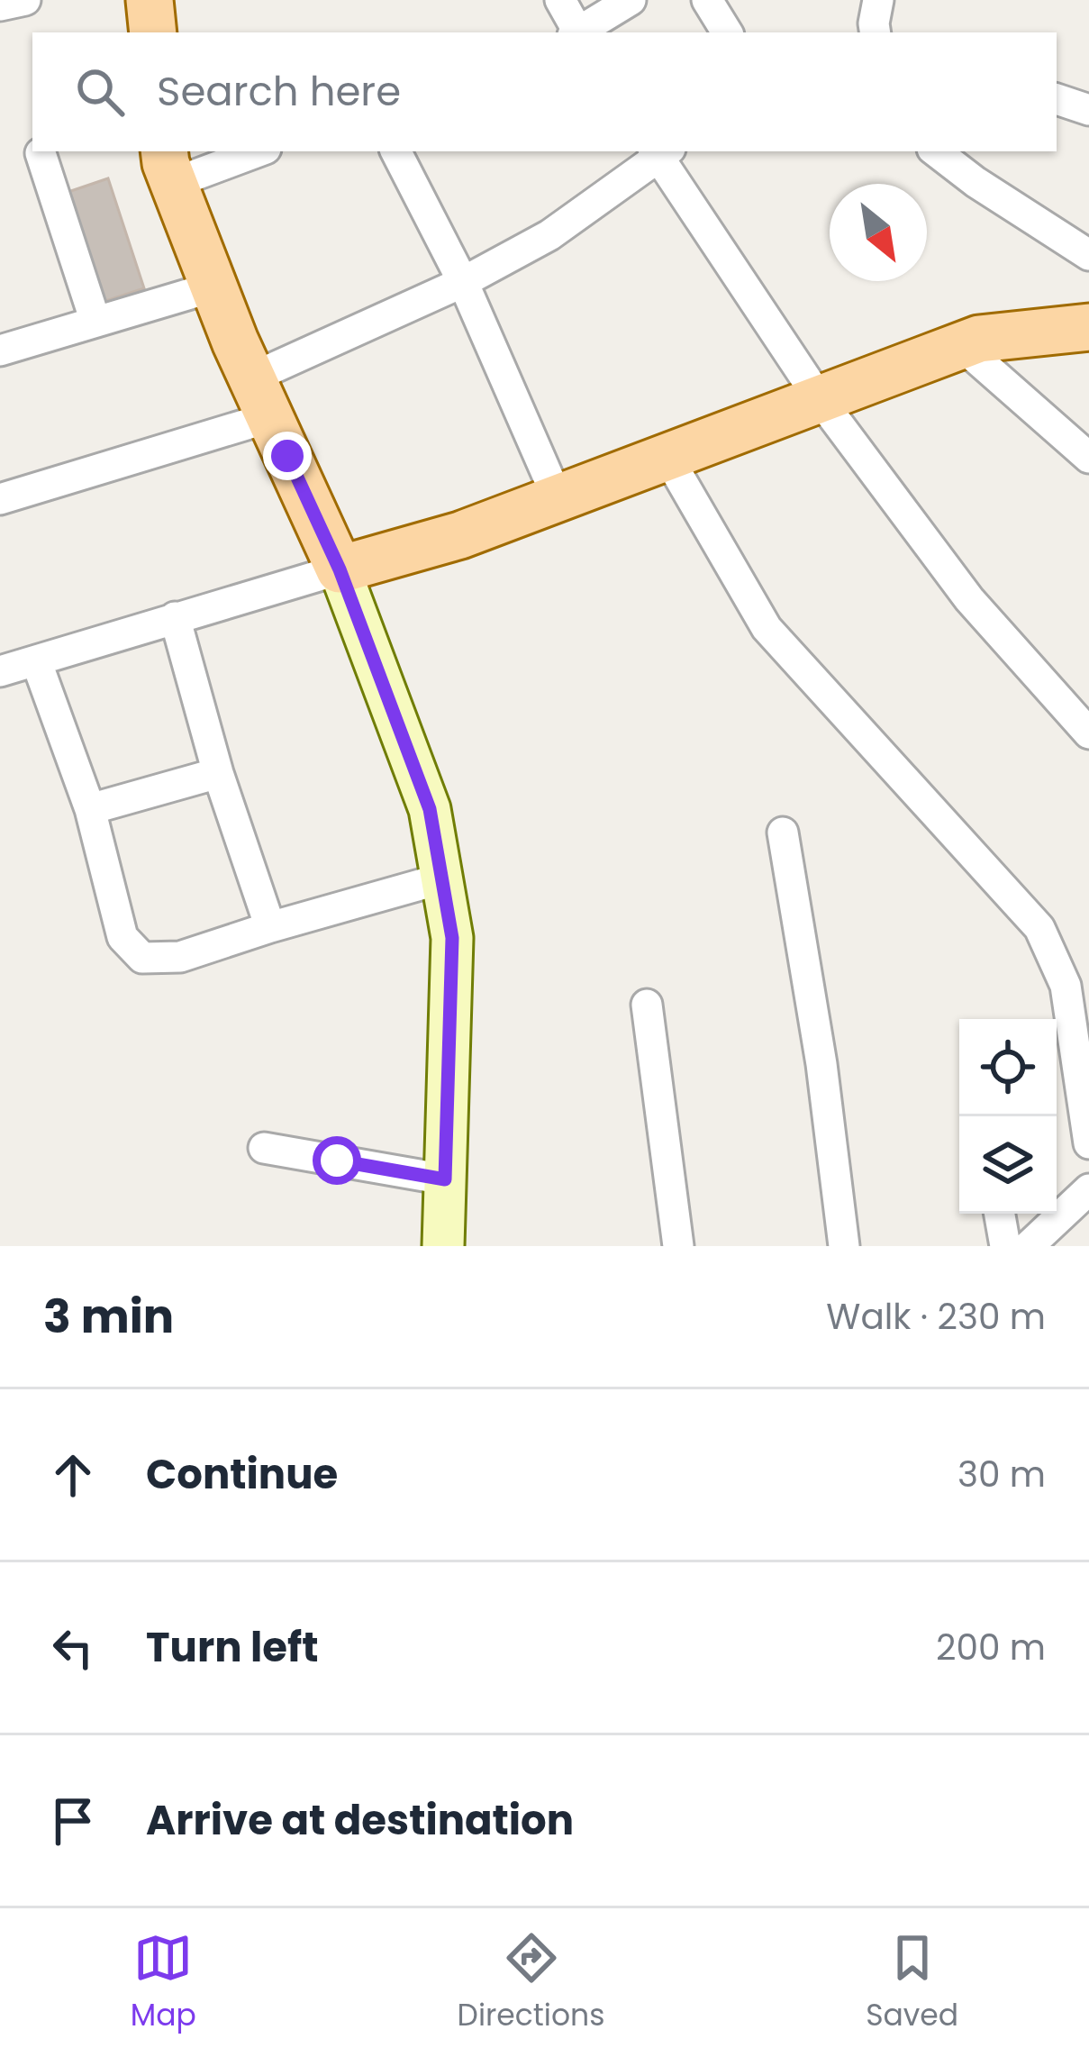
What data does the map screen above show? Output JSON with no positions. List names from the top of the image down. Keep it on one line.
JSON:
{"north":"bottom right","page":{"search":"Search here","heading":["3 min","Walk · 230 m"],"list":[["Continue","30 m"],["Turn left","200 m"],"Arrive at destination"],"nav":["Map","Directions","Saved"]}}
